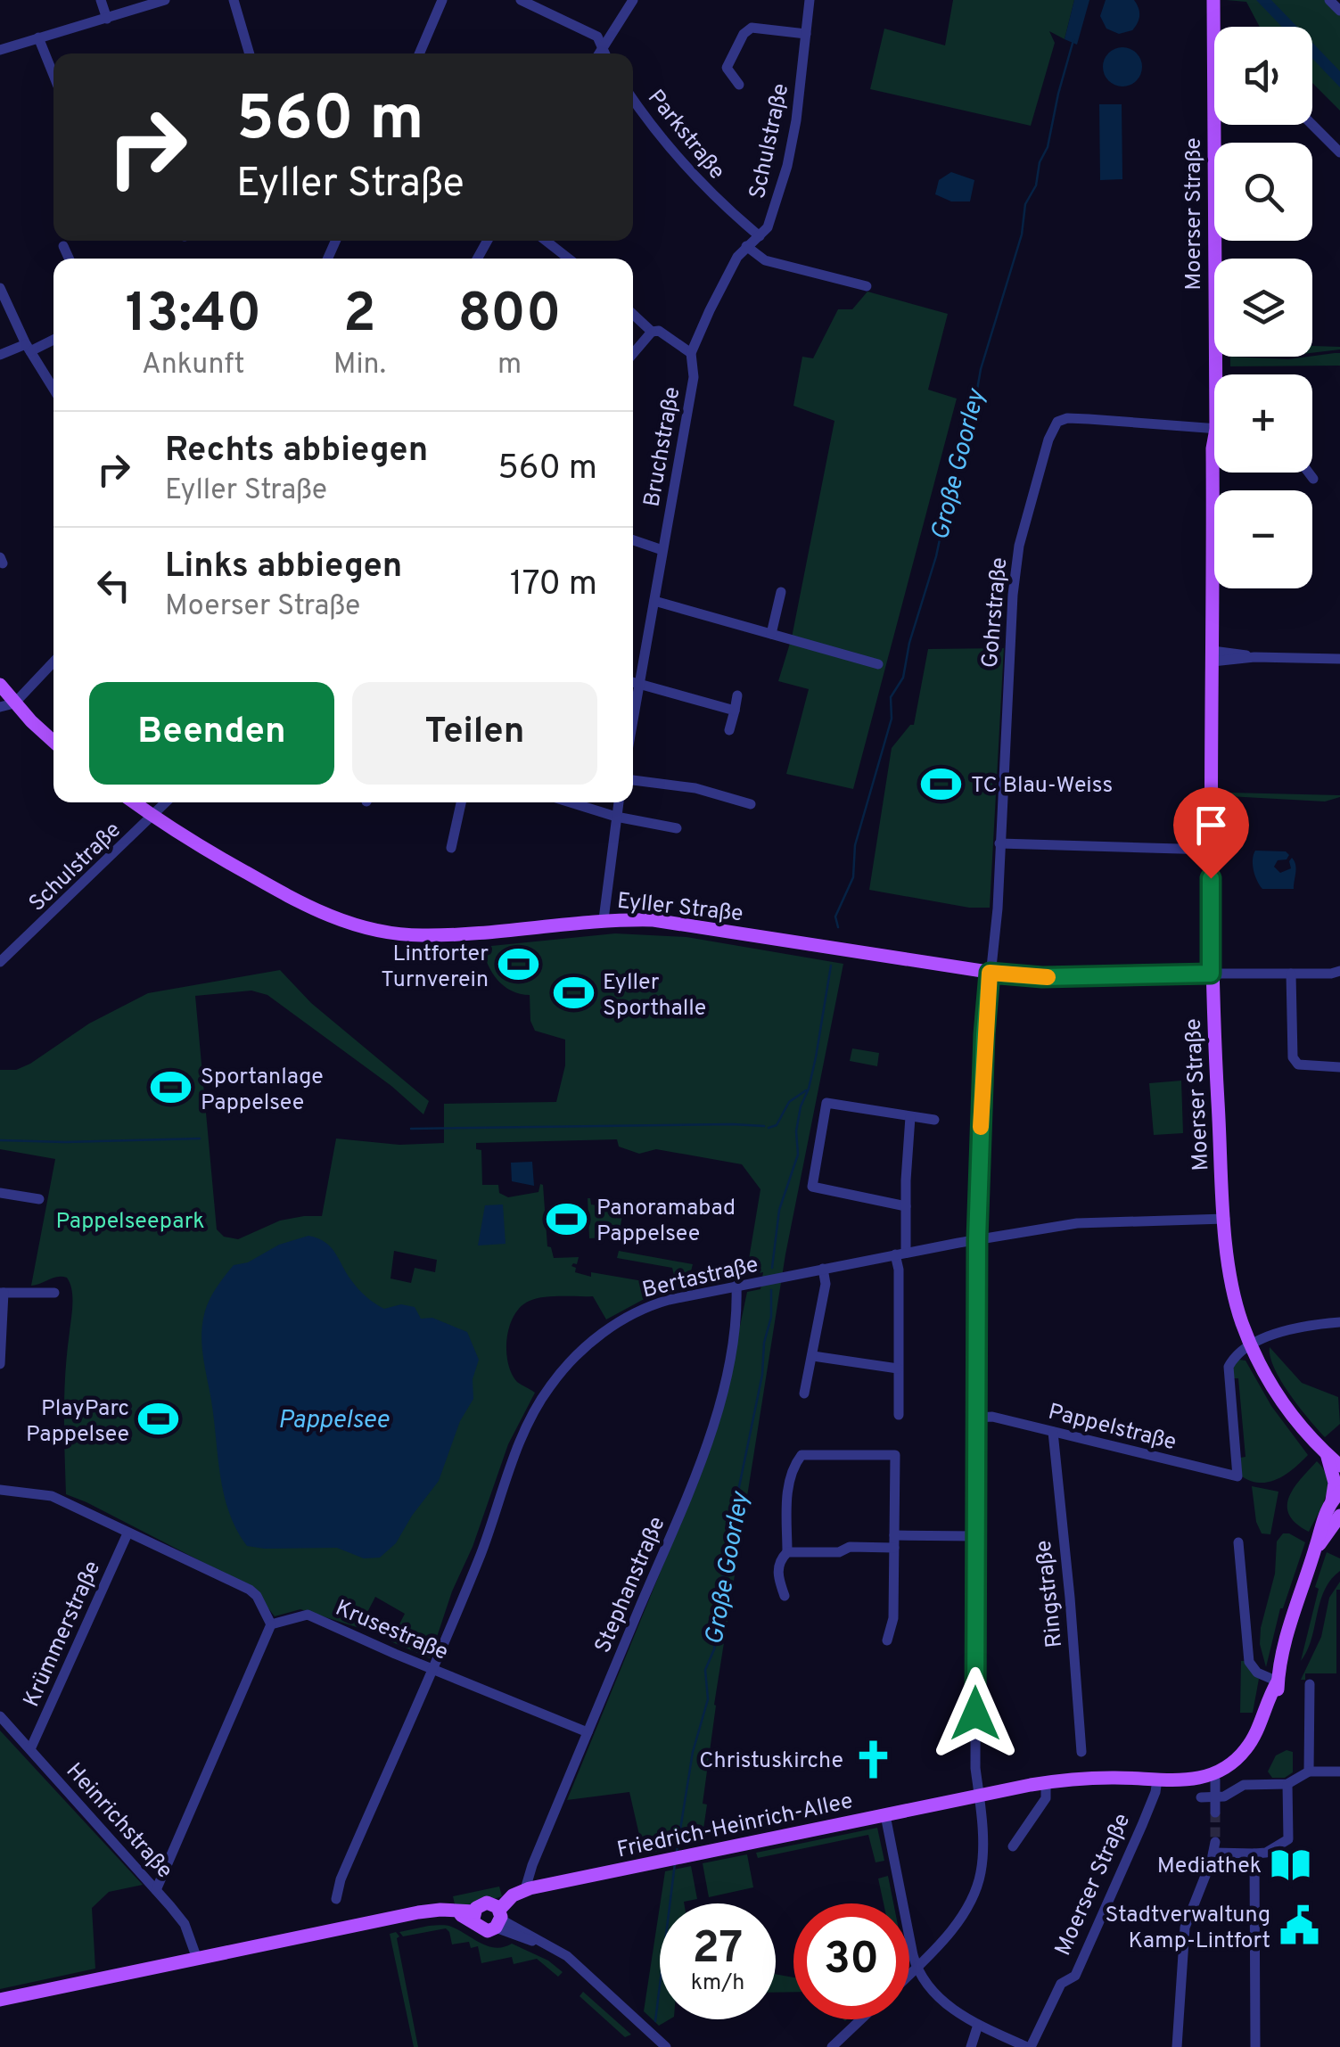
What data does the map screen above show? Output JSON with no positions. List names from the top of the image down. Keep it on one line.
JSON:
{"streets":{"main road":["Moerser Straße","Eyller Straße","Friedrich-Heinrich-Allee"],"street":["Parkstraße","Schulstraße","Bruchstraße","Gohrstraße","Bertastraße","Pappelstraße","Stephanstraße","Ringstraße","Krusestraße","Krümmerstraße","Heinrichstraße"]},"crossings":[["Parkstraße","Schulstraße"],["Schulstraße","Bruchstraße"],["Schulstraße","Eyller Straße"],["Moerser Straße","Eyller Straße"],["Moerser Straße","Bertastraße"],["Moerser Straße","Pappelstraße"],["Moerser Straße","Friedrich-Heinrich-Allee"],["Gohrstraße","Eyller Straße"],["Gohrstraße","Bertastraße"],["Gohrstraße","Pappelstraße"],["Gohrstraße","Friedrich-Heinrich-Allee"],["Bertastraße","Stephanstraße"],["Bertastraße","Krusestraße"],["Pappelstraße","Ringstraße"],["Stephanstraße","Krusestraße"],["Stephanstraße","Friedrich-Heinrich-Allee"],["Krümmerstraße","Heinrichstraße"]],"water":["Große Goorley","Pappelsee"],"parks":["Pappelseepark"],"places":{"sports":["TC Blau-Weiss","Lintforter Turnverein","Eyller Sporthalle","Sportanlage Pappelsee","Panoramabad Pappelsee","PlayParc Pappelsee"],"church":["Christuskirche"],"library":["Mediathek"],"public building":["Stadtverwaltung Kamp-Lintfort"]},"page":{"map_buttons":["+","−"],"turn":["560 m","Eyller Straße"],"eta":["13:40","Ankunft","2","Min.","800","m"],"list":[{"name":"Rechts abbiegen","note":"Eyller Straße","value":"560 m"},{"name":"Links abbiegen","note":"Moerser Straße","value":"170 m"}],"buttons":["Beenden","Teilen"],"speed":"27 km/h","limit":"30"}}
